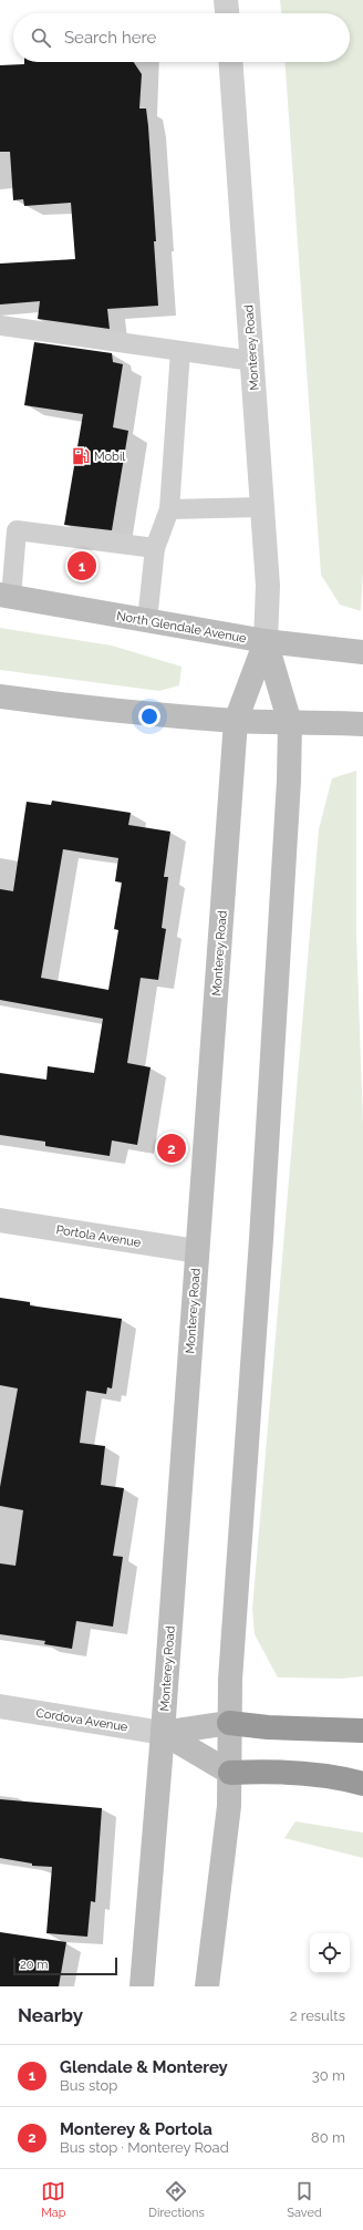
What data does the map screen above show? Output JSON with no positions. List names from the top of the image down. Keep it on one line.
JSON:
{"streets":{"main road":["Monterey Road","North Glendale Avenue"],"street":["Portola Avenue","Cordova Avenue"]},"crossings":[["Monterey Road","North Glendale Avenue"],["Monterey Road","Portola Avenue"],["Monterey Road","Cordova Avenue"]],"places":{"fuel station":["Mobil"]},"scale_bar":"20 m","page":{"search":"Search here","pins":["1","2"],"scale":"20 m","heading":["Nearby","2 results"],"list":[{"mark":"1","name":"Glendale & Monterey","note":"Bus stop","value":"30 m"},{"mark":"2","name":"Monterey & Portola","note":"Bus stop · Monterey Road","value":"80 m"}],"nav":["Map","Directions","Saved"]}}
